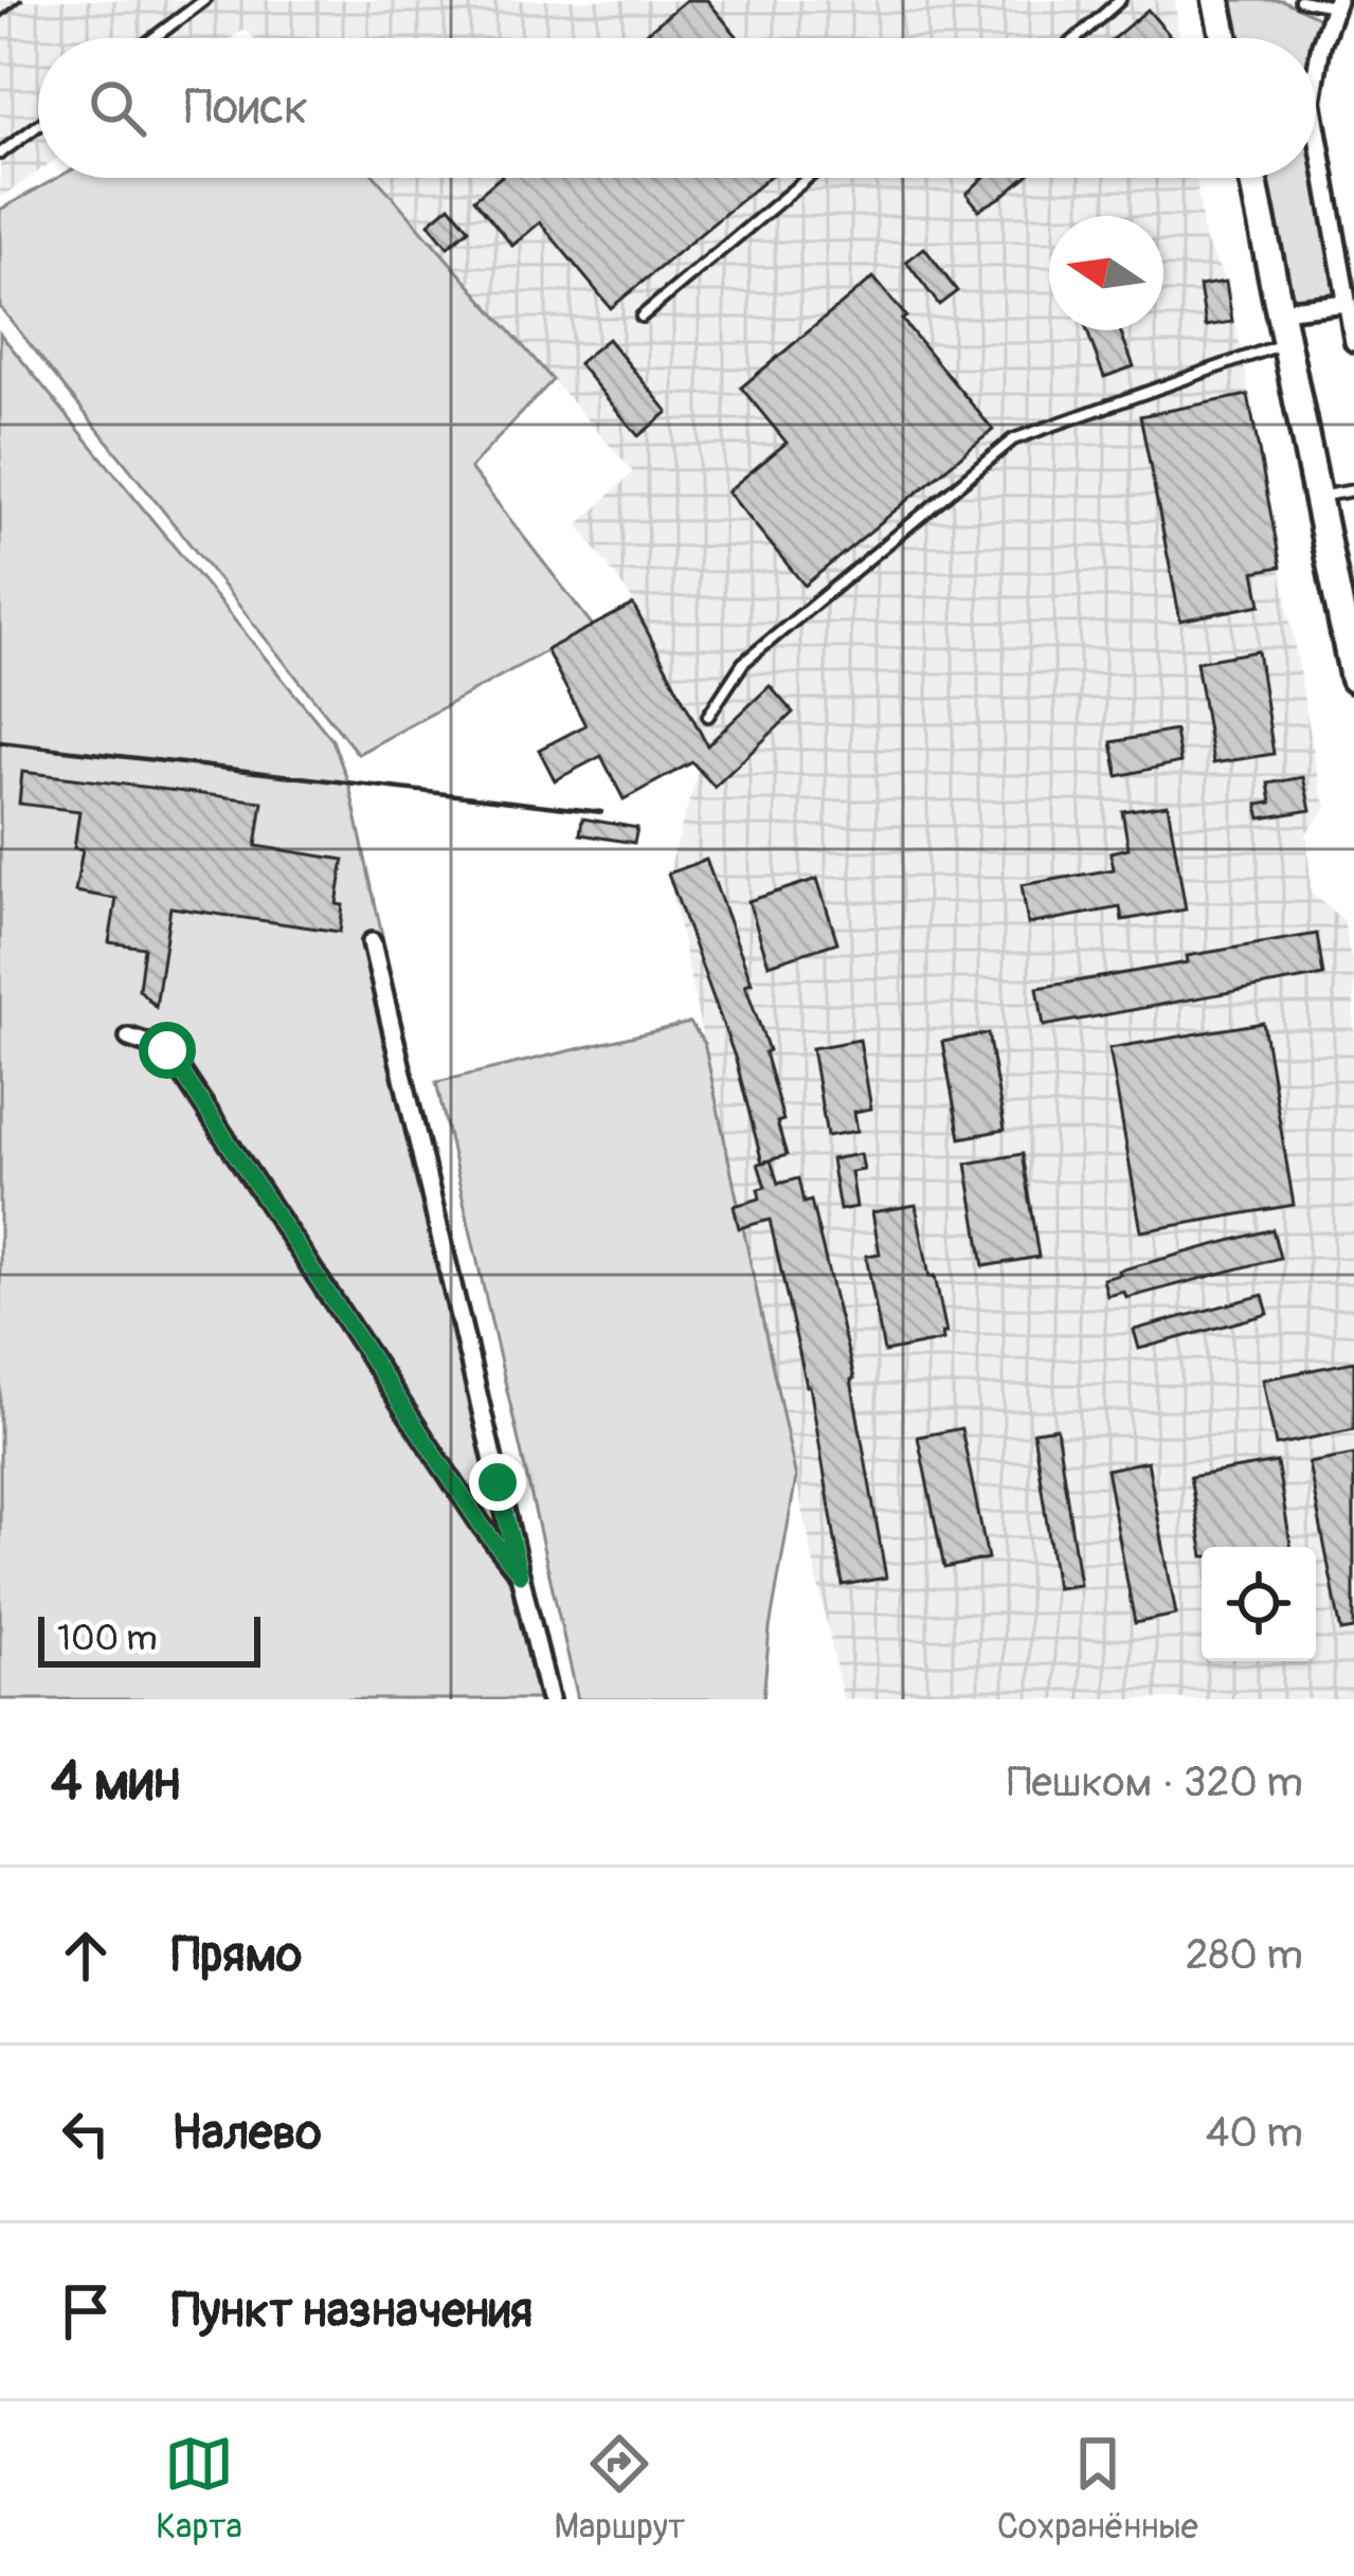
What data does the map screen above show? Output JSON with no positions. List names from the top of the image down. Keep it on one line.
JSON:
{"scale_bar":"100 m","north":"left","page":{"search":"Поиск","scale":"100 m","heading":["4 мин","Пешком · 320 m"],"list":[["Прямо","280 m"],["Налево","40 m"],"Пункт назначения"],"nav":["Карта","Маршрут","Сохранённые"]}}
